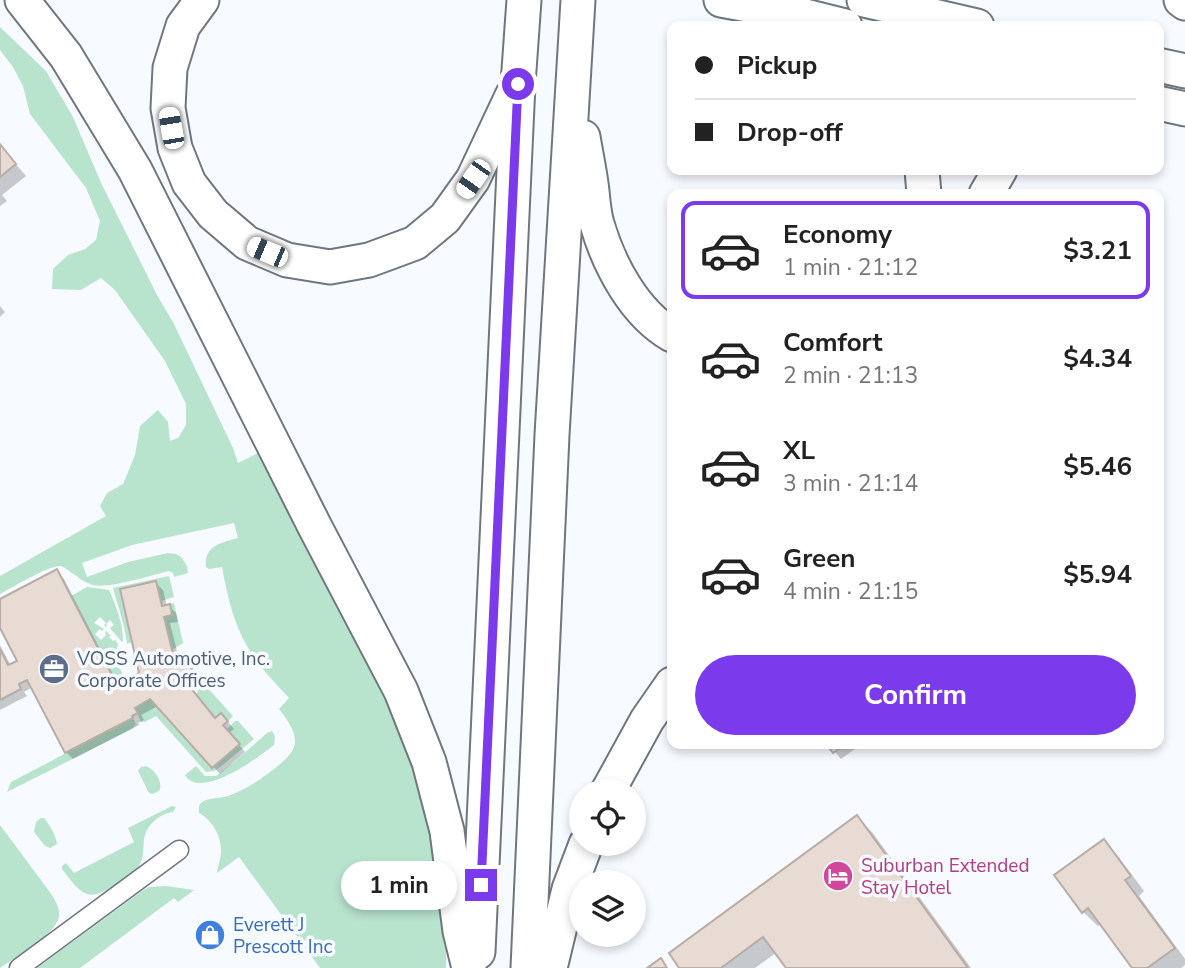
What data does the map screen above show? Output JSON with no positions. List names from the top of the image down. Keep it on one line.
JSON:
{"places":{"office":["VOSS Automotive, Inc. Corporate Offices"],"hotel":["Suburban Extended Stay Hotel"],"shop":["Everett J Prescott Inc"]},"page":{"banner":["Pickup","Drop-off"],"list":[{"name":"Economy","note":"1 min · 21:12","value":"$3.21"},{"name":"Comfort","note":"2 min · 21:13","value":"$4.34"},{"name":"XL","note":"3 min · 21:14","value":"$5.46"},{"name":"Green","note":"4 min · 21:15","value":"$5.94"}],"buttons":"Confirm","bubble":"1 min"}}
